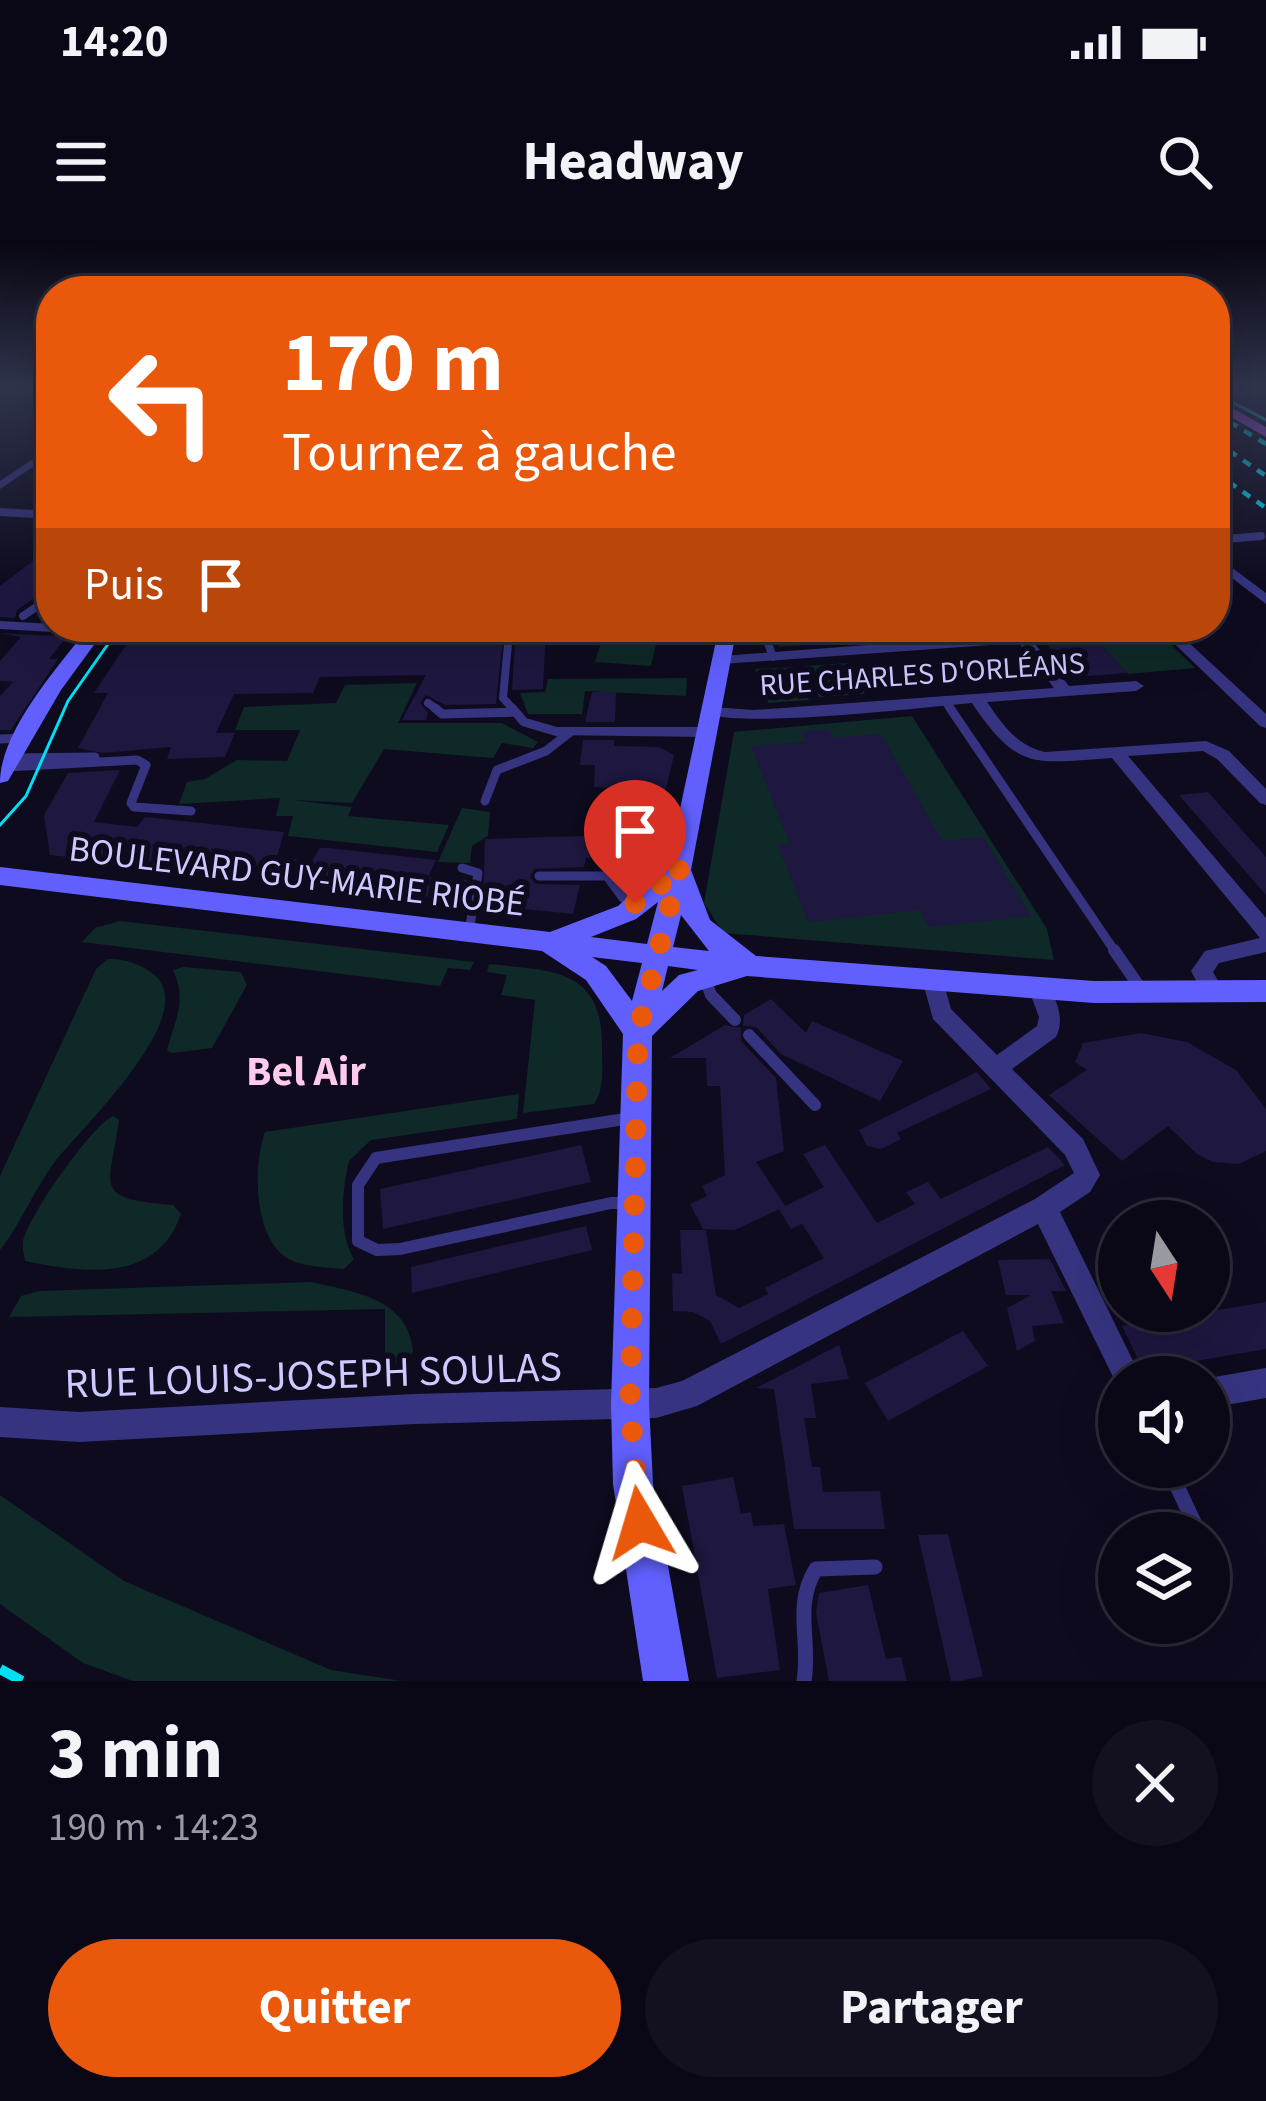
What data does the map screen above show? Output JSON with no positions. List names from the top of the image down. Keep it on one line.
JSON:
{"streets":{"street":["RUE CHARLES D'ORLÉANS","BOULEVARD GUY-MARIE RIOBÉ","RUE LOUIS-JOSEPH SOULAS"]},"districts":["Bel Air"],"north":"bottom","page":{"status":"14:20","header":"Headway","turn":["170 m","Tournez à gauche"],"then":"Puis","heading":["3 min","190 m · 14:23"],"buttons":["Quitter","Partager"]}}
